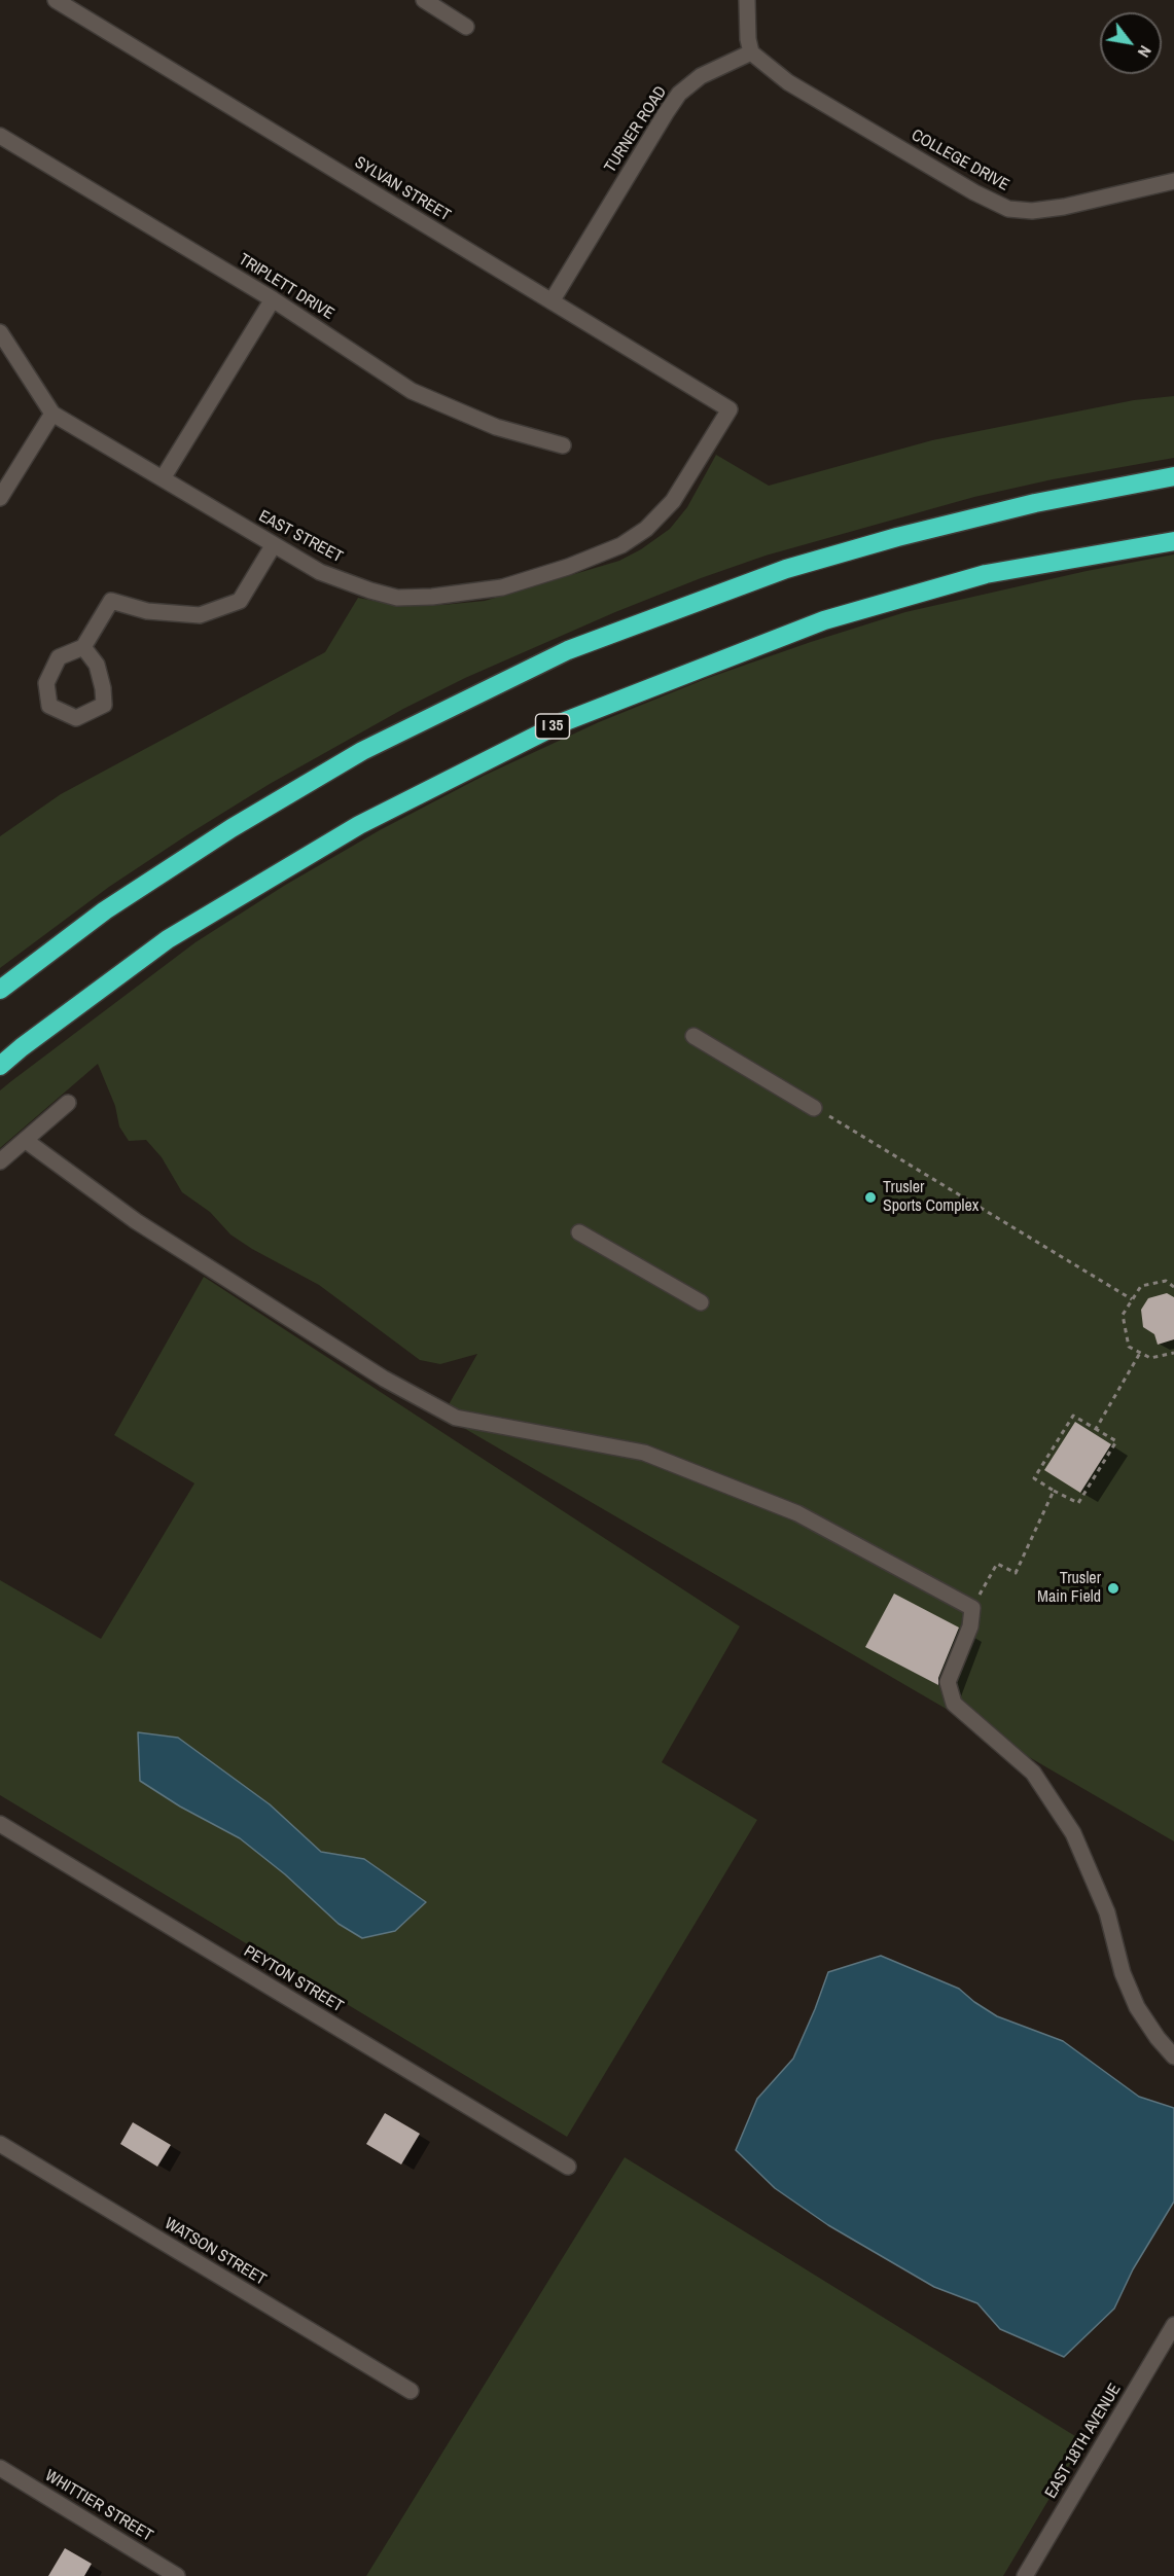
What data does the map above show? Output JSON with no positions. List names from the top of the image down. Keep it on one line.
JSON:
{"streets":{"highway":["I 35"],"street":["TURNER ROAD","COLLEGE DRIVE","SYLVAN STREET","TRIPLETT DRIVE","EAST STREET","PEYTON STREET","WATSON STREET","EAST 18TH AVENUE","WHITTIER STREET"]},"crossings":[["TURNER ROAD","COLLEGE DRIVE"],["TURNER ROAD","SYLVAN STREET"],["SYLVAN STREET","EAST STREET"]],"places":["Trusler Sports Complex","Trusler Main Field"],"north":"bottom right"}
